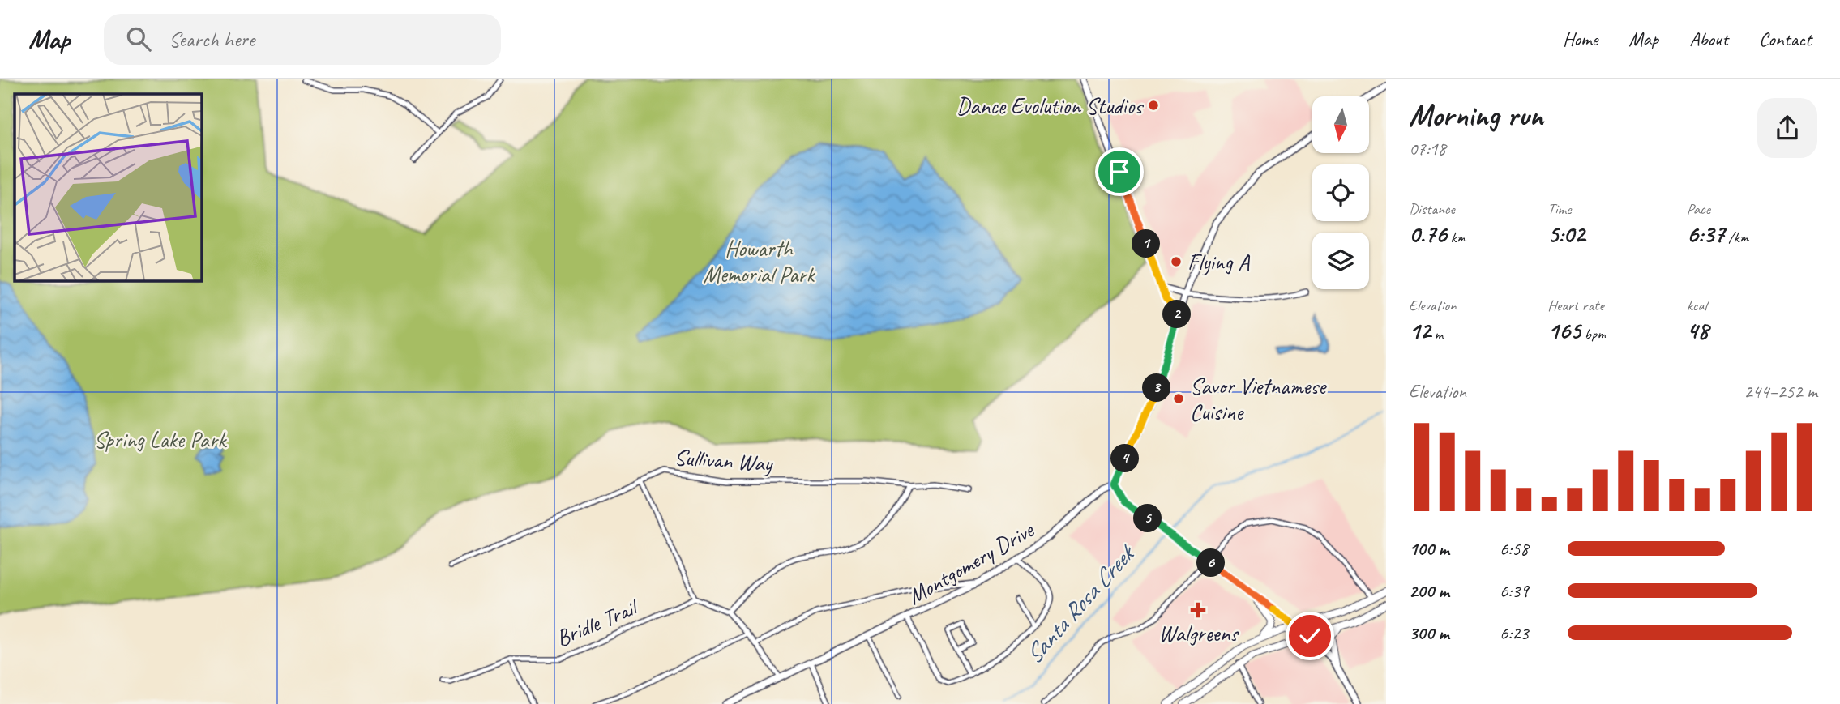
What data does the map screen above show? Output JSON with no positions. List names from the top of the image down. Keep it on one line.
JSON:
{"streets":{"main road":["Montgomery Drive"],"street":["Sullivan Way","Bridle Trail"]},"water":["Santa Rosa Creek"],"parks":["Howarth Memorial Park","Spring Lake Park"],"places":{"other":["Dance Evolution Studios","Flying A","Savor Vietnamese Cuisine"],"health":["Walgreens"]},"north":"bottom","page":{"header":"Map","search":"Search here","nav":["Home","Map","About","Contact"],"heading":["Morning run","07:18"],"stats":[["Distance","0.76 km"],["Time","5:02"],["Pace","6:37 /km"],["Elevation","12 m"],["Heart rate","165 bpm"],["kcal","48"]],"pins":["1","2","3","4","5","6"],"chart":["Elevation","244–252 m"],"list":[{"name":"100 m","note":"6:58"},{"name":"200 m","note":"6:39"},{"name":"300 m","note":"6:23"}]}}
